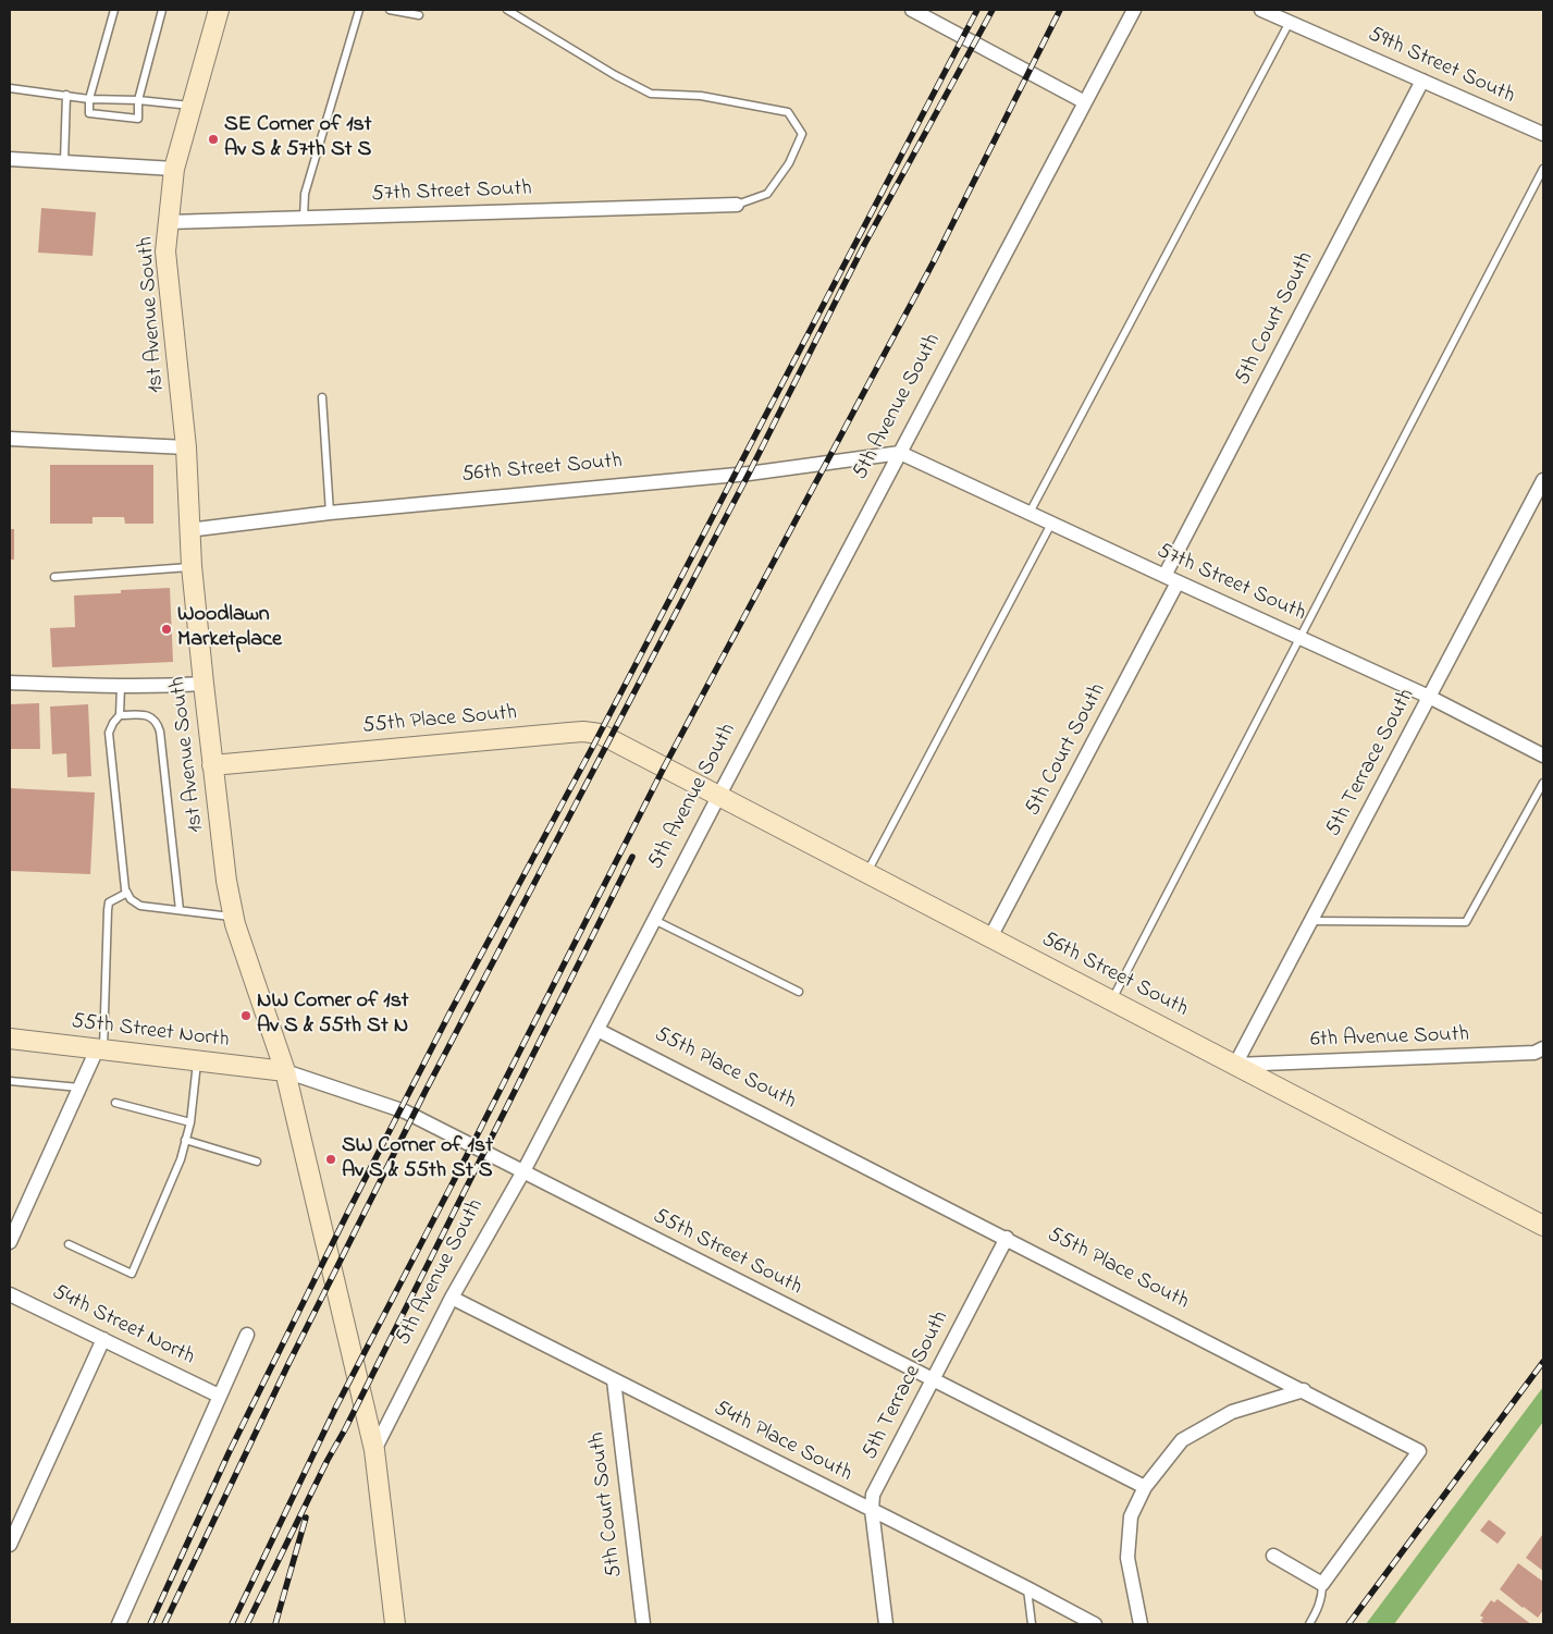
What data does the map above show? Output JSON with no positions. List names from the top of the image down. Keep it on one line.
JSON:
{"streets":{"street":["59th Street South","57th Street South","1st Avenue South","5th Court South","5th Avenue South","56th Street South","55th Place South","5th Terrace South","55th Street North","6th Avenue South","55th Street South","54th Street North","54th Place South"]},"crossings":[["59th Street South","5th Court South"],["57th Street South","1st Avenue South"],["57th Street South","5th Court South"],["57th Street South","5th Avenue South"],["57th Street South","56th Street South"],["57th Street South","5th Terrace South"],["1st Avenue South","5th Avenue South"],["1st Avenue South","56th Street South"],["1st Avenue South","55th Place South"],["1st Avenue South","55th Street North"],["1st Avenue South","55th Street South"],["5th Court South","56th Street South"],["5th Court South","54th Place South"],["5th Avenue South","56th Street South"],["5th Avenue South","55th Place South"],["5th Avenue South","55th Street South"],["5th Avenue South","54th Place South"],["56th Street South","55th Place South"],["56th Street South","5th Terrace South"],["56th Street South","6th Avenue South"],["55th Place South","5th Terrace South"],["5th Terrace South","6th Avenue South"],["5th Terrace South","55th Street South"],["5th Terrace South","54th Place South"],["55th Street North","55th Street South"]],"places":["SE Corner of 1st Av S & 57th St S","Woodlawn Marketplace","NW Corner of 1st Av S & 55th St N","SW Corner of 1st Av S & 55th St S"]}
